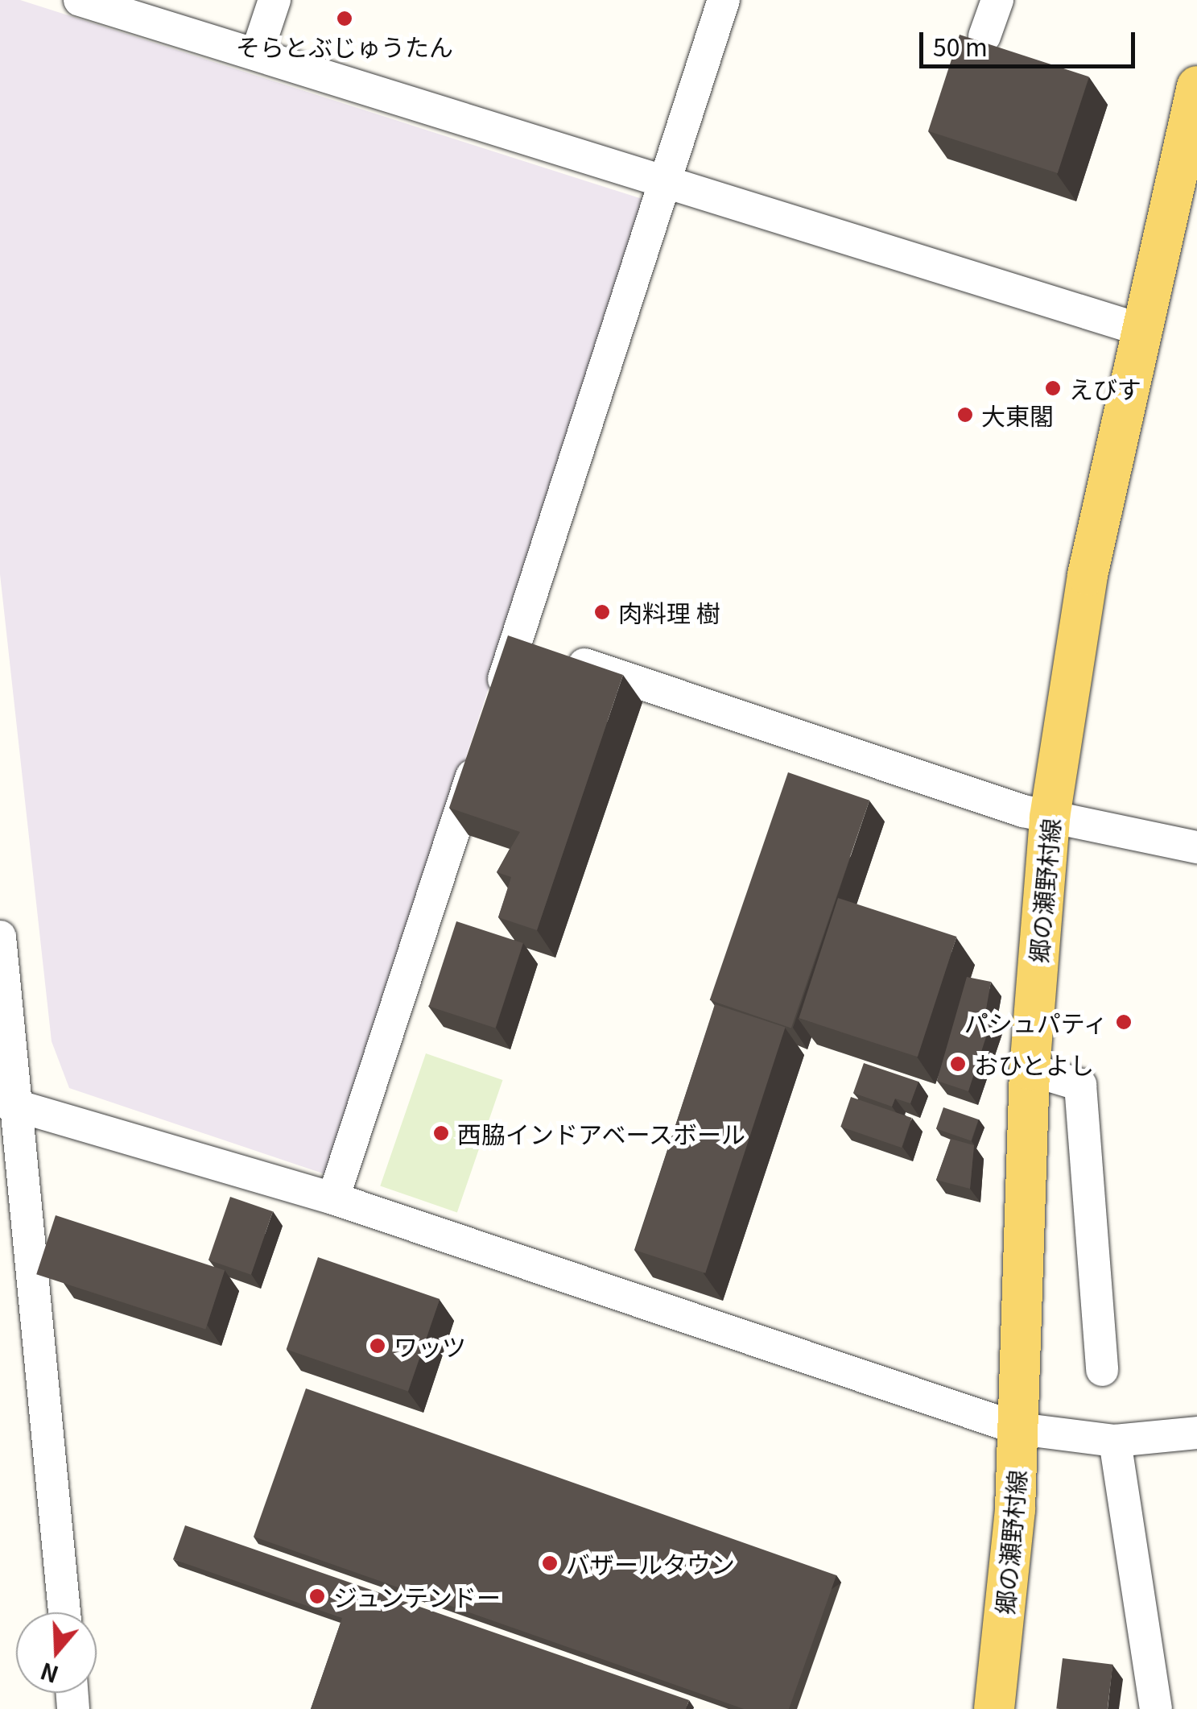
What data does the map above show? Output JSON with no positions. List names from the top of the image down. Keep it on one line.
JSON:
{"streets":{"main road":["郷の瀬野村線"]},"places":["そらとぶじゅうたん","えびす","大東閣","肉料理 樹","パシュパティ","おひとよし","西脇インドアベースボール","ワッツ","バザールタウン","ジュンテンドー"],"scale_bar":"50 m","north":"bottom"}
